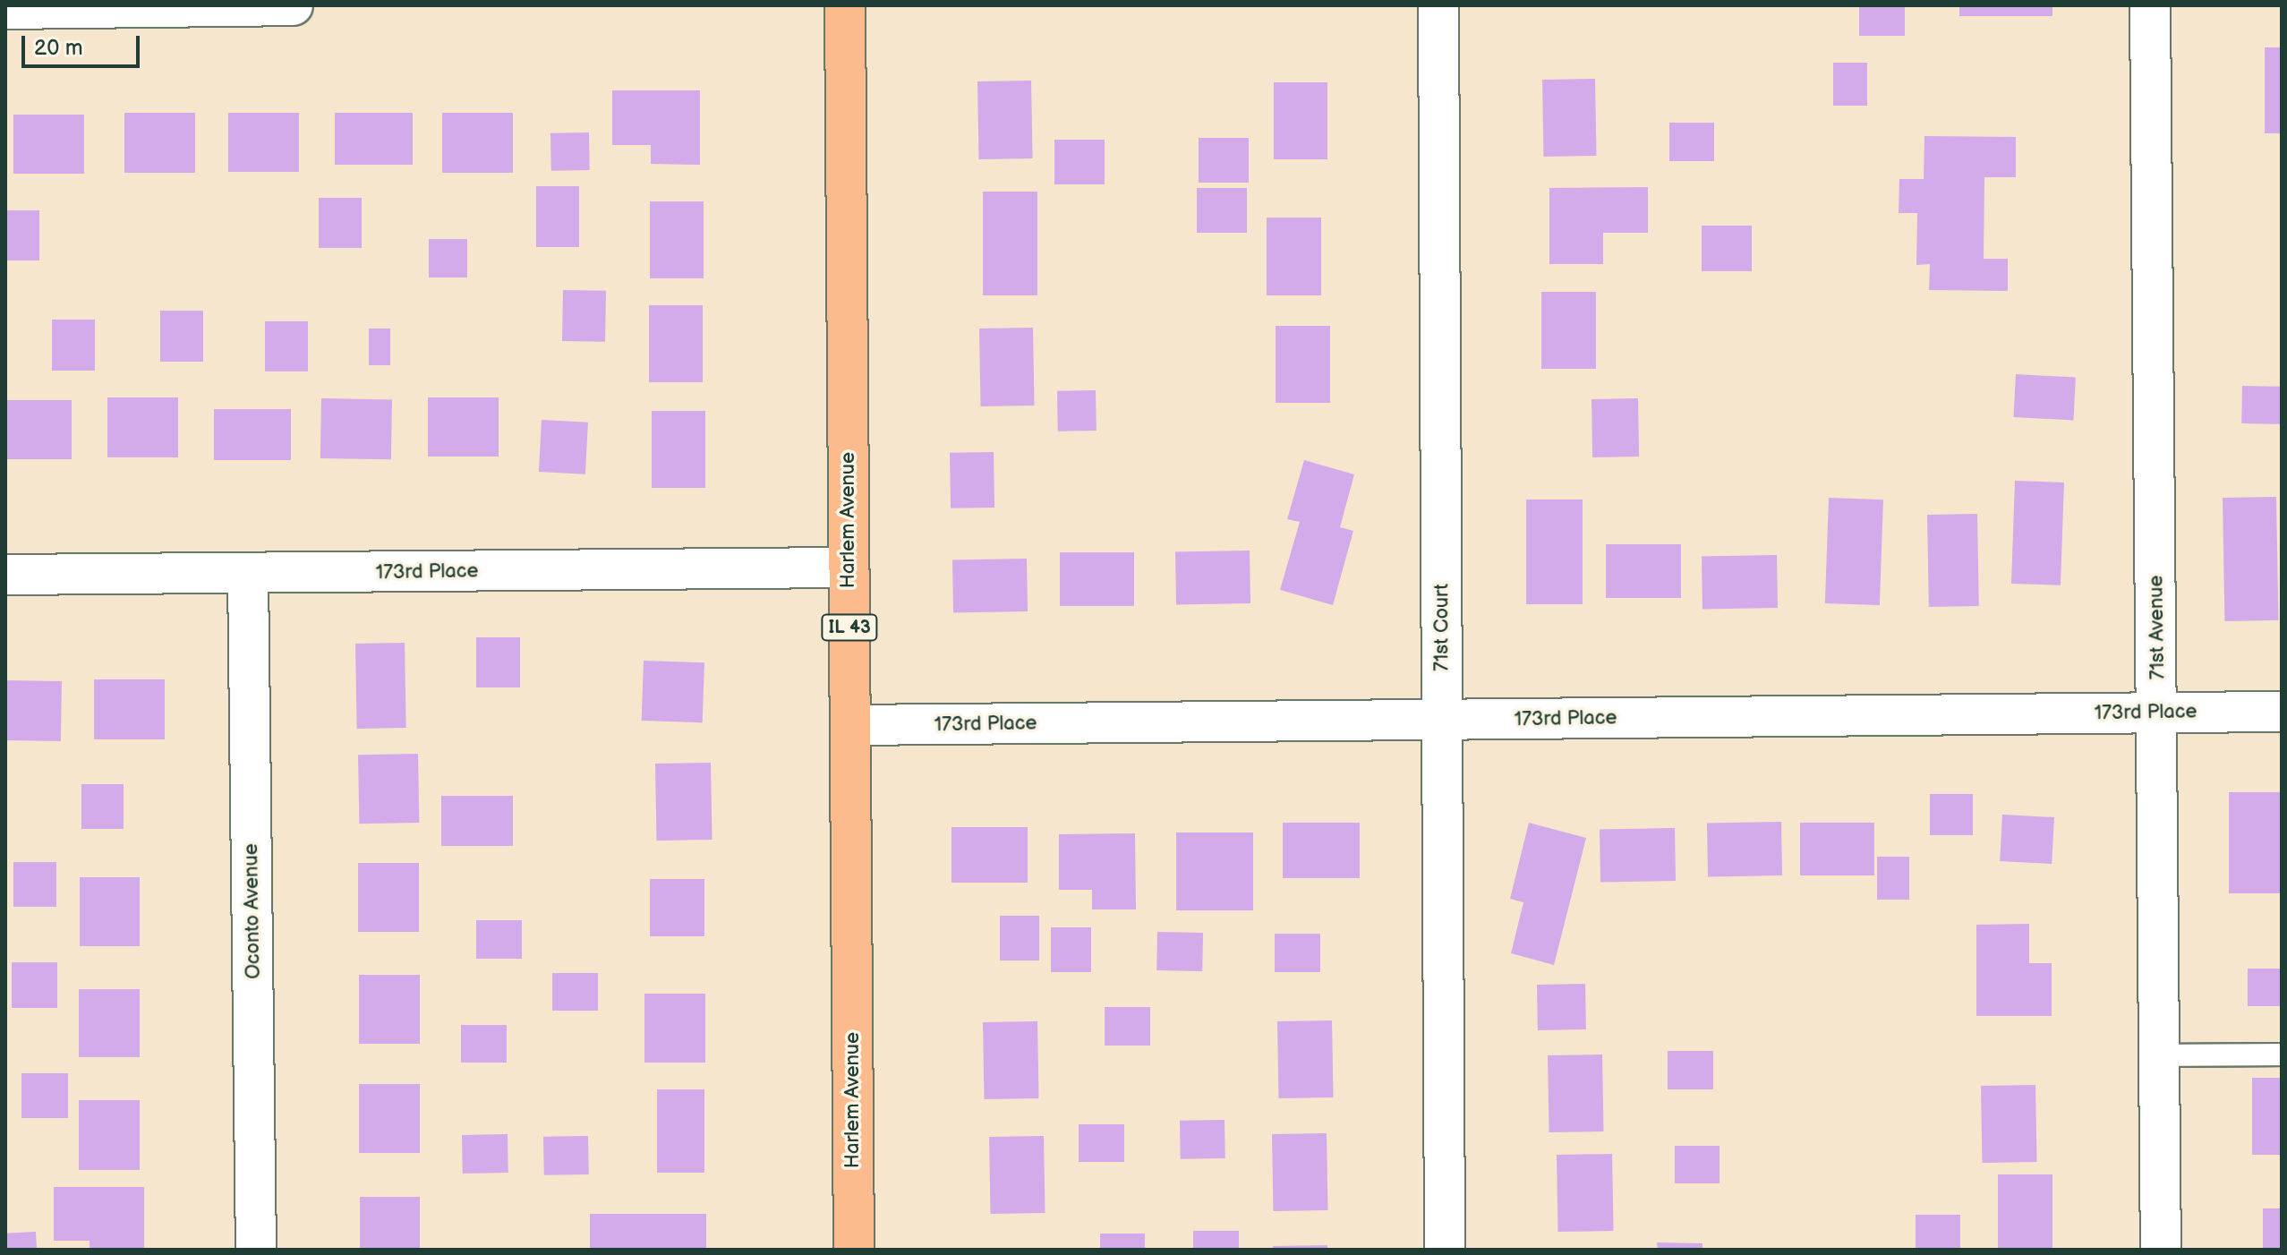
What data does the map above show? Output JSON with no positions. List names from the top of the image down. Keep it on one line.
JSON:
{"streets":{"main road":["Harlem Avenue","IL 43"],"street":["173rd Place","71st Court","71st Avenue","Oconto Avenue"]},"crossings":[["Harlem Avenue","173rd Place"],["173rd Place","71st Court"],["173rd Place","71st Avenue"],["173rd Place","Oconto Avenue"]],"scale_bar":"20 m"}
